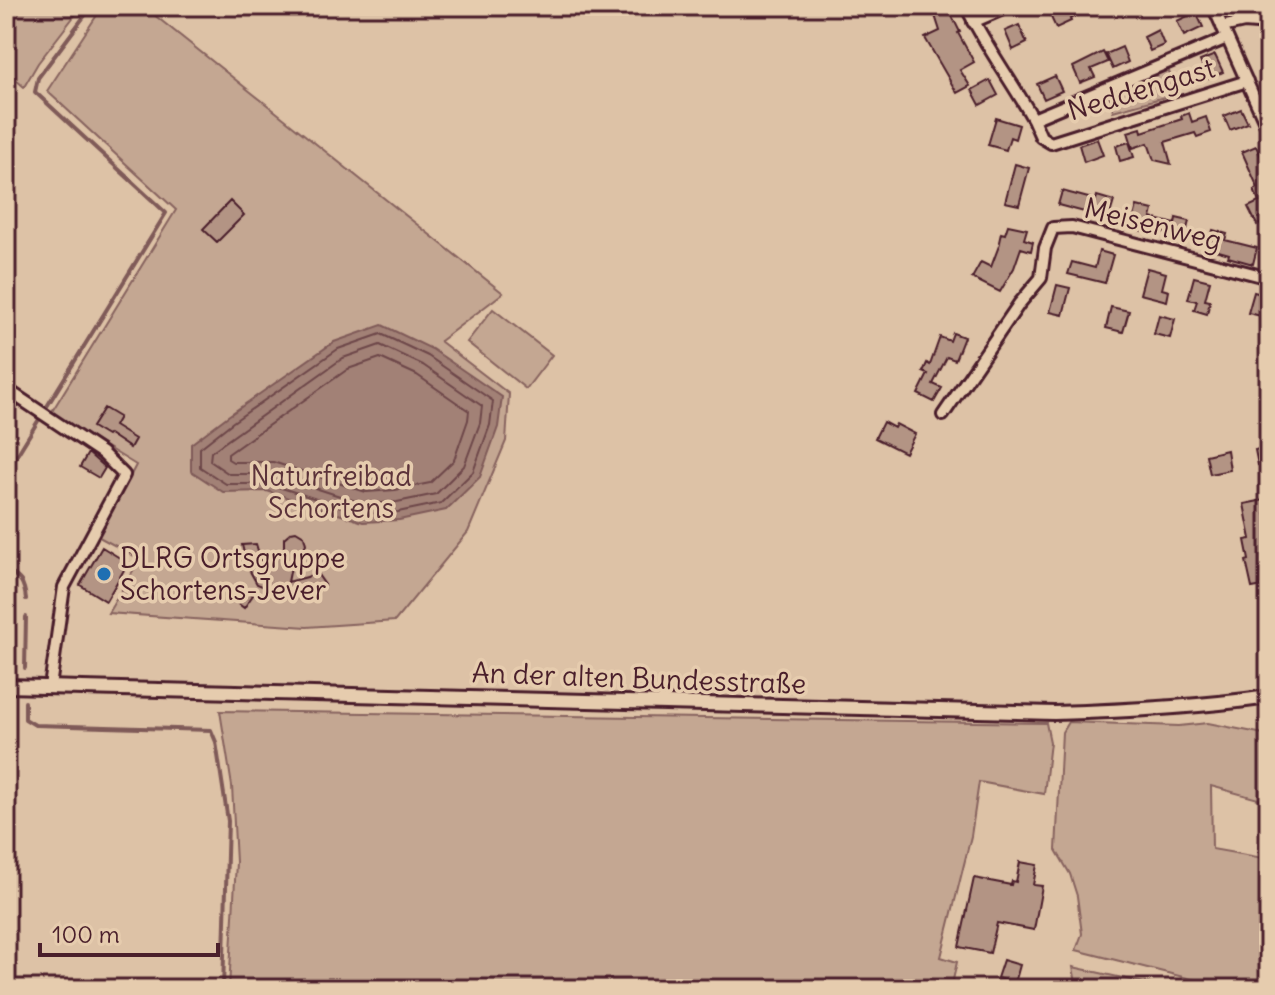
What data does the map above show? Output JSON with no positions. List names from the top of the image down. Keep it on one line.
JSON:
{"streets":{"street":["Neddengast","Meisenweg","An der alten Bundesstraße"]},"parks":["Naturfreibad Schortens"],"places":["DLRG Ortsgruppe Schortens-Jever"],"scale_bar":"100 m"}
